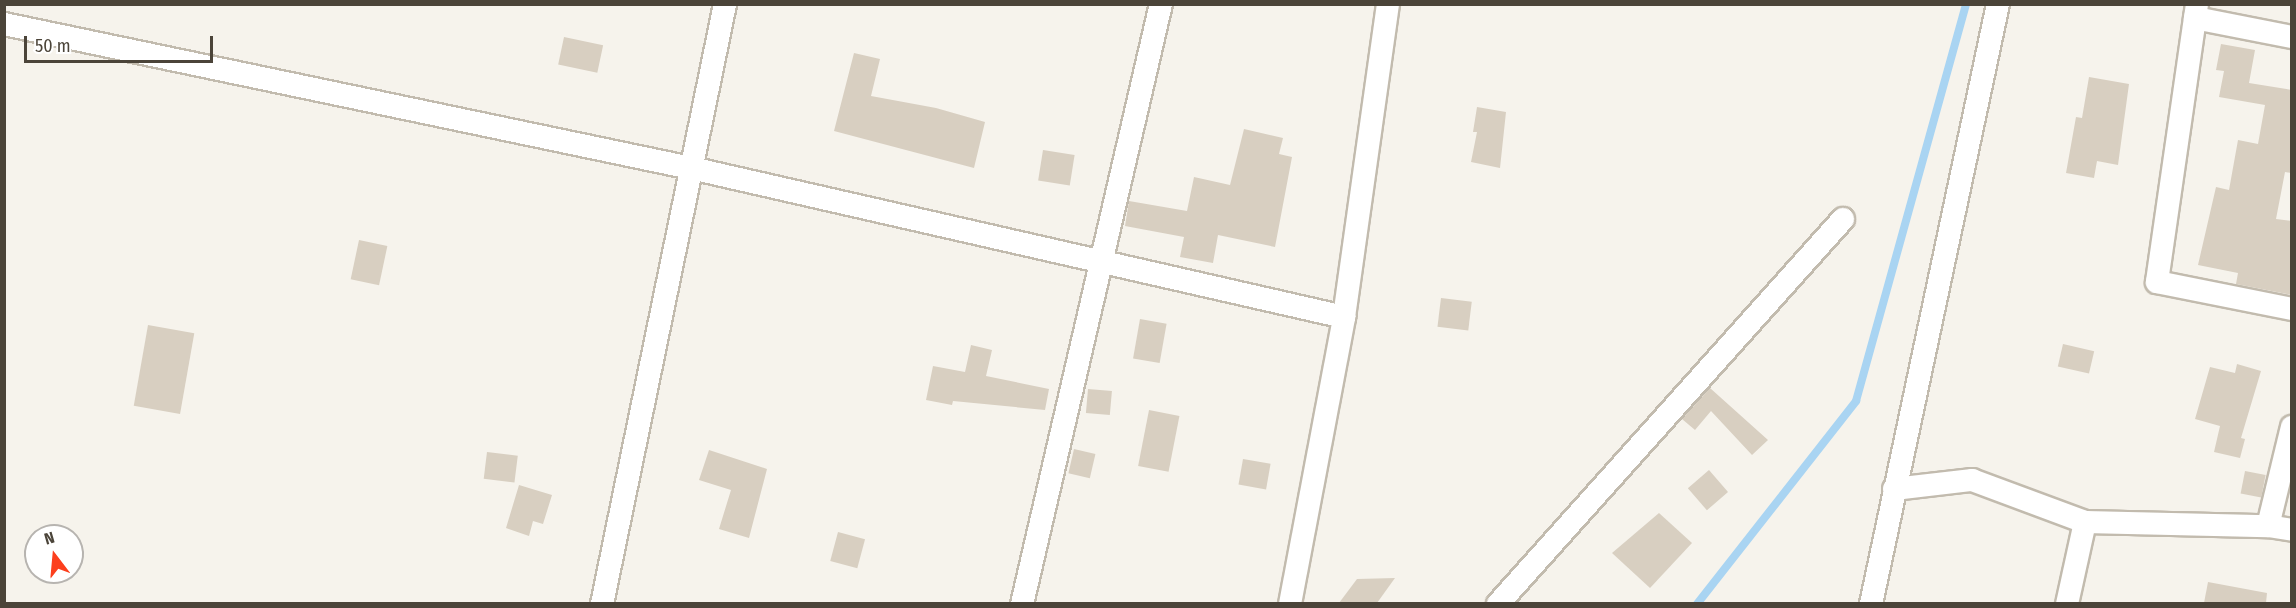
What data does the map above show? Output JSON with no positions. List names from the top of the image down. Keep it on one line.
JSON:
{"scale_bar":"50 m","north":"top"}
